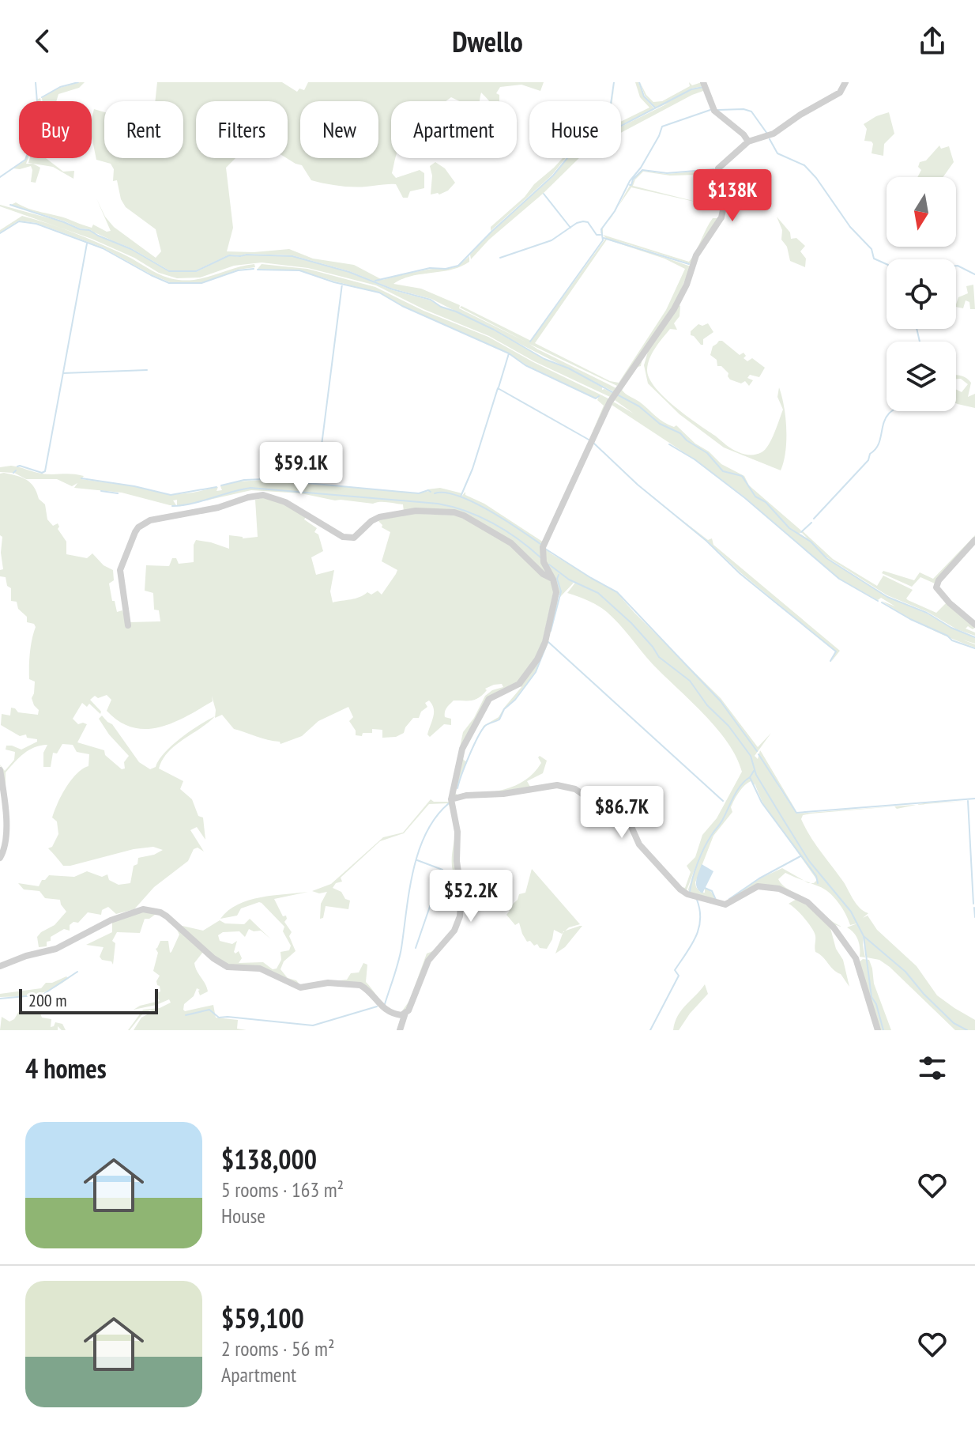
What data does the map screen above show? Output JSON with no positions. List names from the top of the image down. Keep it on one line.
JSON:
{"scale_bar":"200 m","north":"bottom","page":{"header":"Dwello","chip":["Buy","Rent","Filters","New","Apartment","House"],"price":["$138K","$59.1K","$86.7K","$52.2K"],"scale":"200 m","heading":"4 homes","list":[{"name":"$138,000","note":"5 rooms · 163 m² · House"},{"name":"$59,100","note":"2 rooms · 56 m² · Apartment"}]}}
